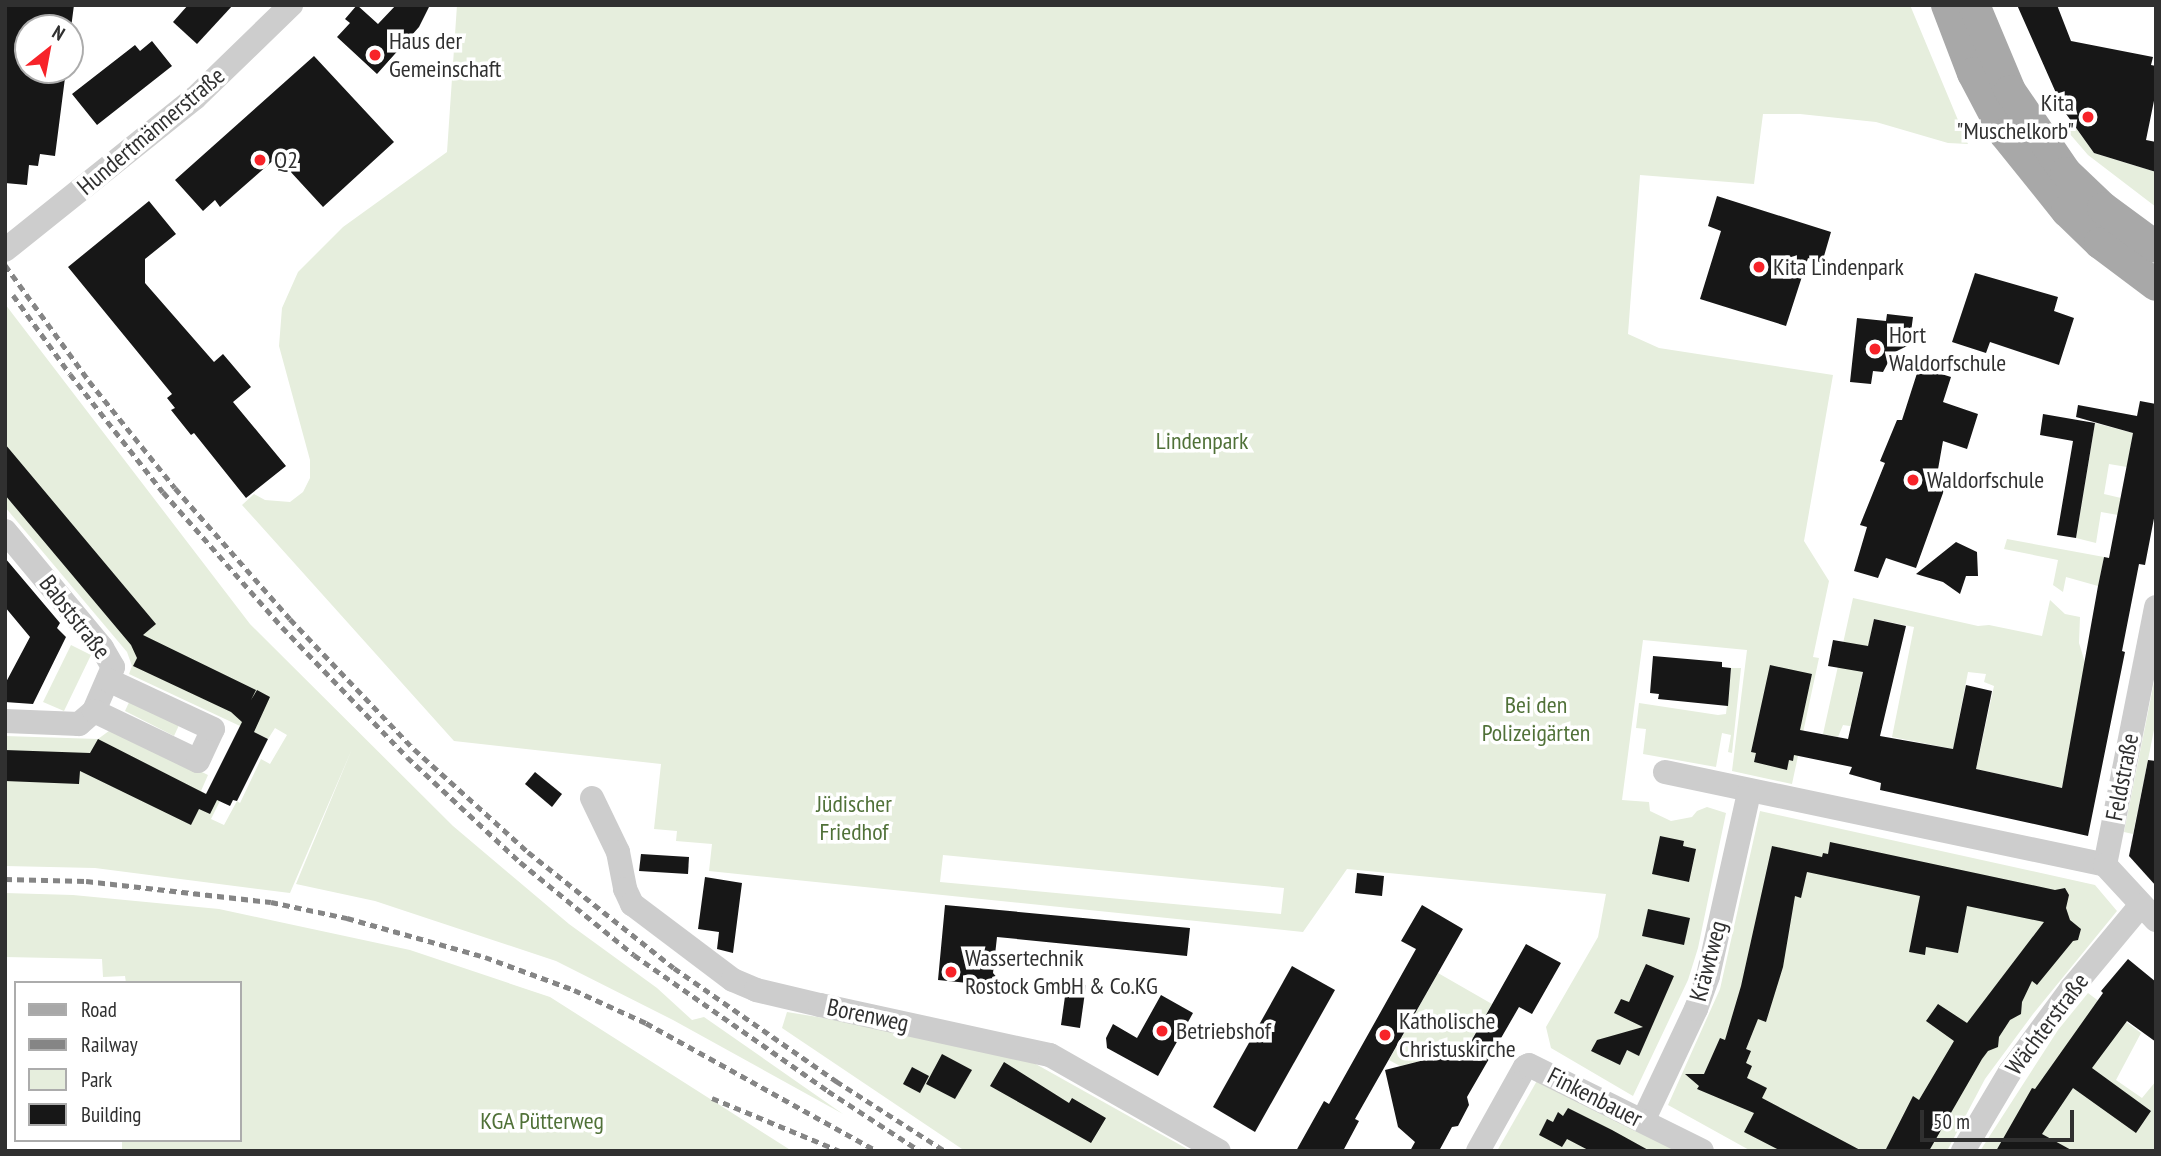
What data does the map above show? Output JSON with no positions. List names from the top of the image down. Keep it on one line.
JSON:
{"streets":{"street":["Hundertmännerstraße","Babststraße","Feldstraße","Kräwtweg","Borenweg","Wächterstraße","Finkenbauer"]},"crossings":[["Kräwtweg","Finkenbauer"]],"parks":["Lindenpark","Bei den Polizeigärten","Jüdischer Friedhof","KGA Pütterweg"],"places":["Haus der Gemeinschaft","Kita \"Muschelkorb\"","Q2","Kita Lindenpark","Hort Waldorfschule","Waldorfschule","Wassertechnik Rostock GmbH & Co.KG","Betriebshof","Katholische Christuskirche"],"legend":["Road","Railway","Park","Building"],"scale_bar":"50 m","north":"top right"}
